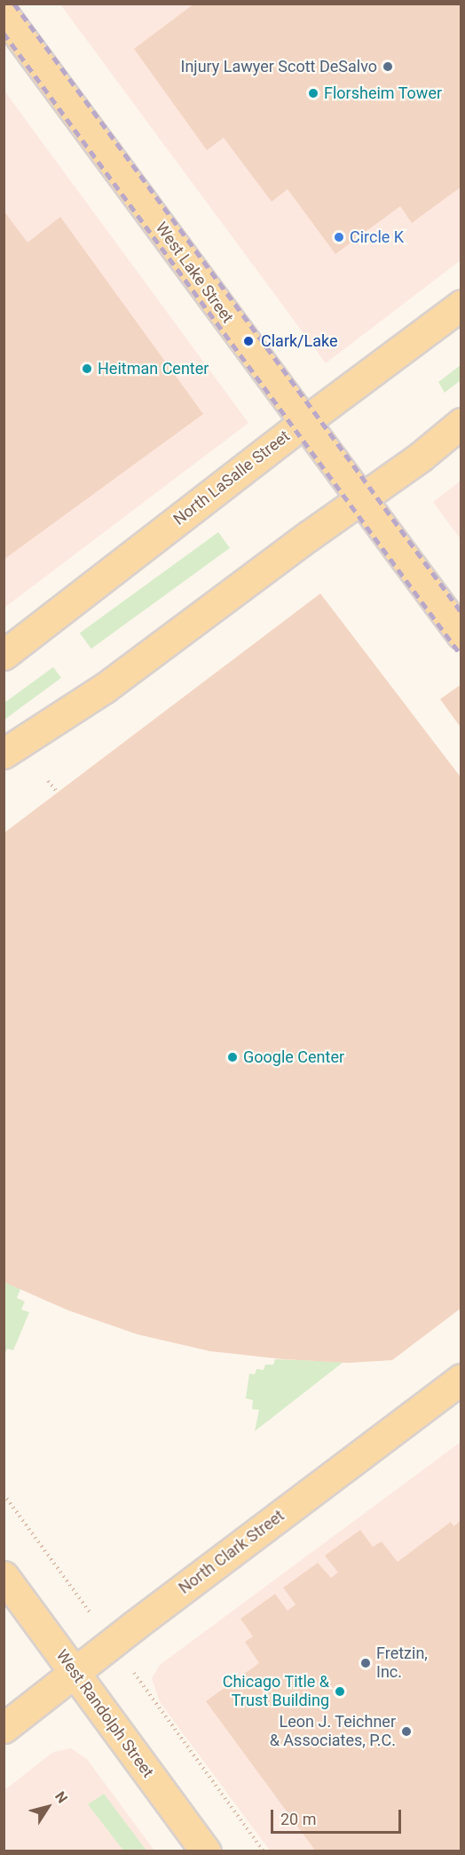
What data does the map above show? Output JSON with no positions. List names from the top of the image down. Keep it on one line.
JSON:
{"streets":{"main road":["West Lake Street","North LaSalle Street","North Clark Street","West Randolph Street"]},"crossings":[["West Lake Street","North LaSalle Street"],["North Clark Street","West Randolph Street"]],"places":["Injury Lawyer Scott DeSalvo","Florsheim Tower","Circle K","Clark/Lake","Heitman Center","Google Center","Fretzin, Inc.","Chicago Title & Trust Building","Leon J. Teichner & Associates, P.C."],"scale_bar":"20 m","north":"top right"}
